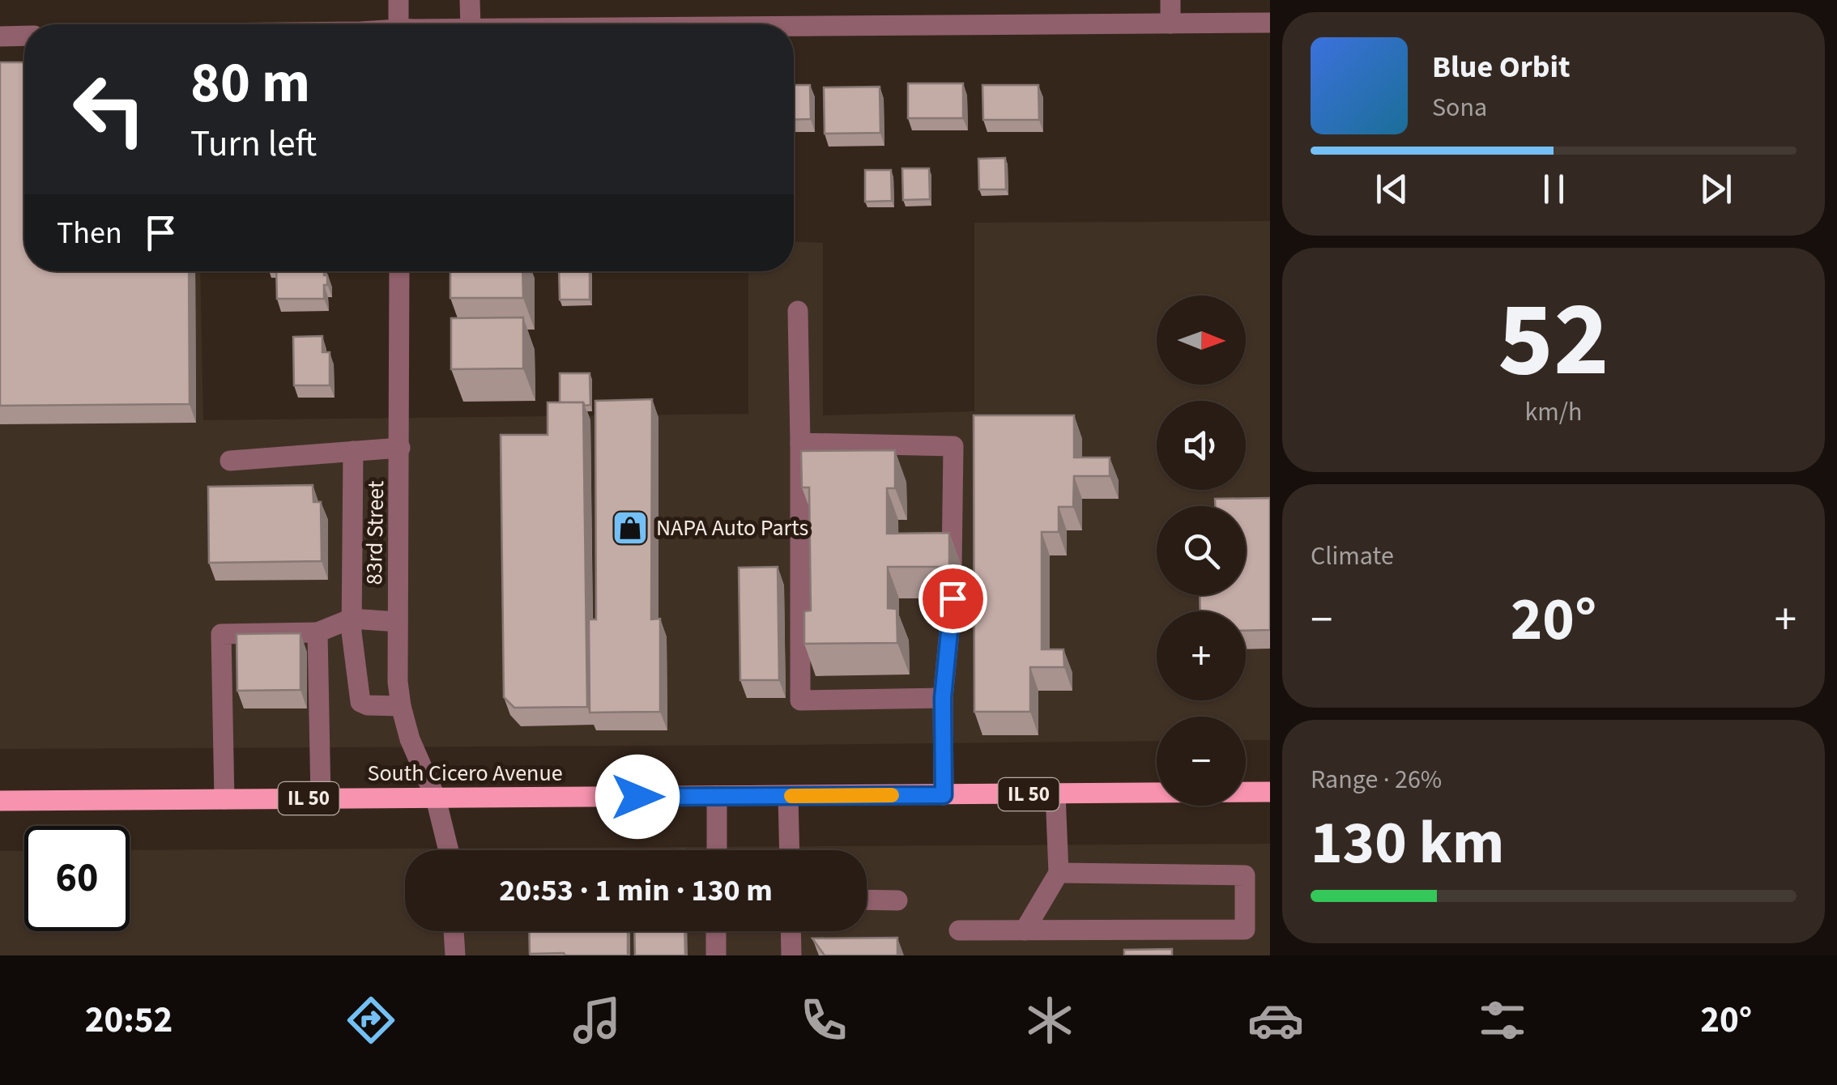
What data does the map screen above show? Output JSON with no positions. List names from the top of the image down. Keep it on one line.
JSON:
{"streets":{"main road":["South Cicero Avenue","IL 50"],"street":["83rd Street"]},"crossings":[["83rd Street","South Cicero Avenue"]],"places":{"shop":["NAPA Auto Parts"]},"north":"right","page":{"turn":["80 m","Turn left"],"song":["Blue Orbit","Sona"],"then":"Then","tile":[["52","km/h"],"Climate",["Range · 26%","130 km"]],"map_buttons":["+","−"],"heat":["−","20°","+"],"limit":"60","trip":"20:53 · 1 min · 130 m","tabs":["20:52","20°"]}}
